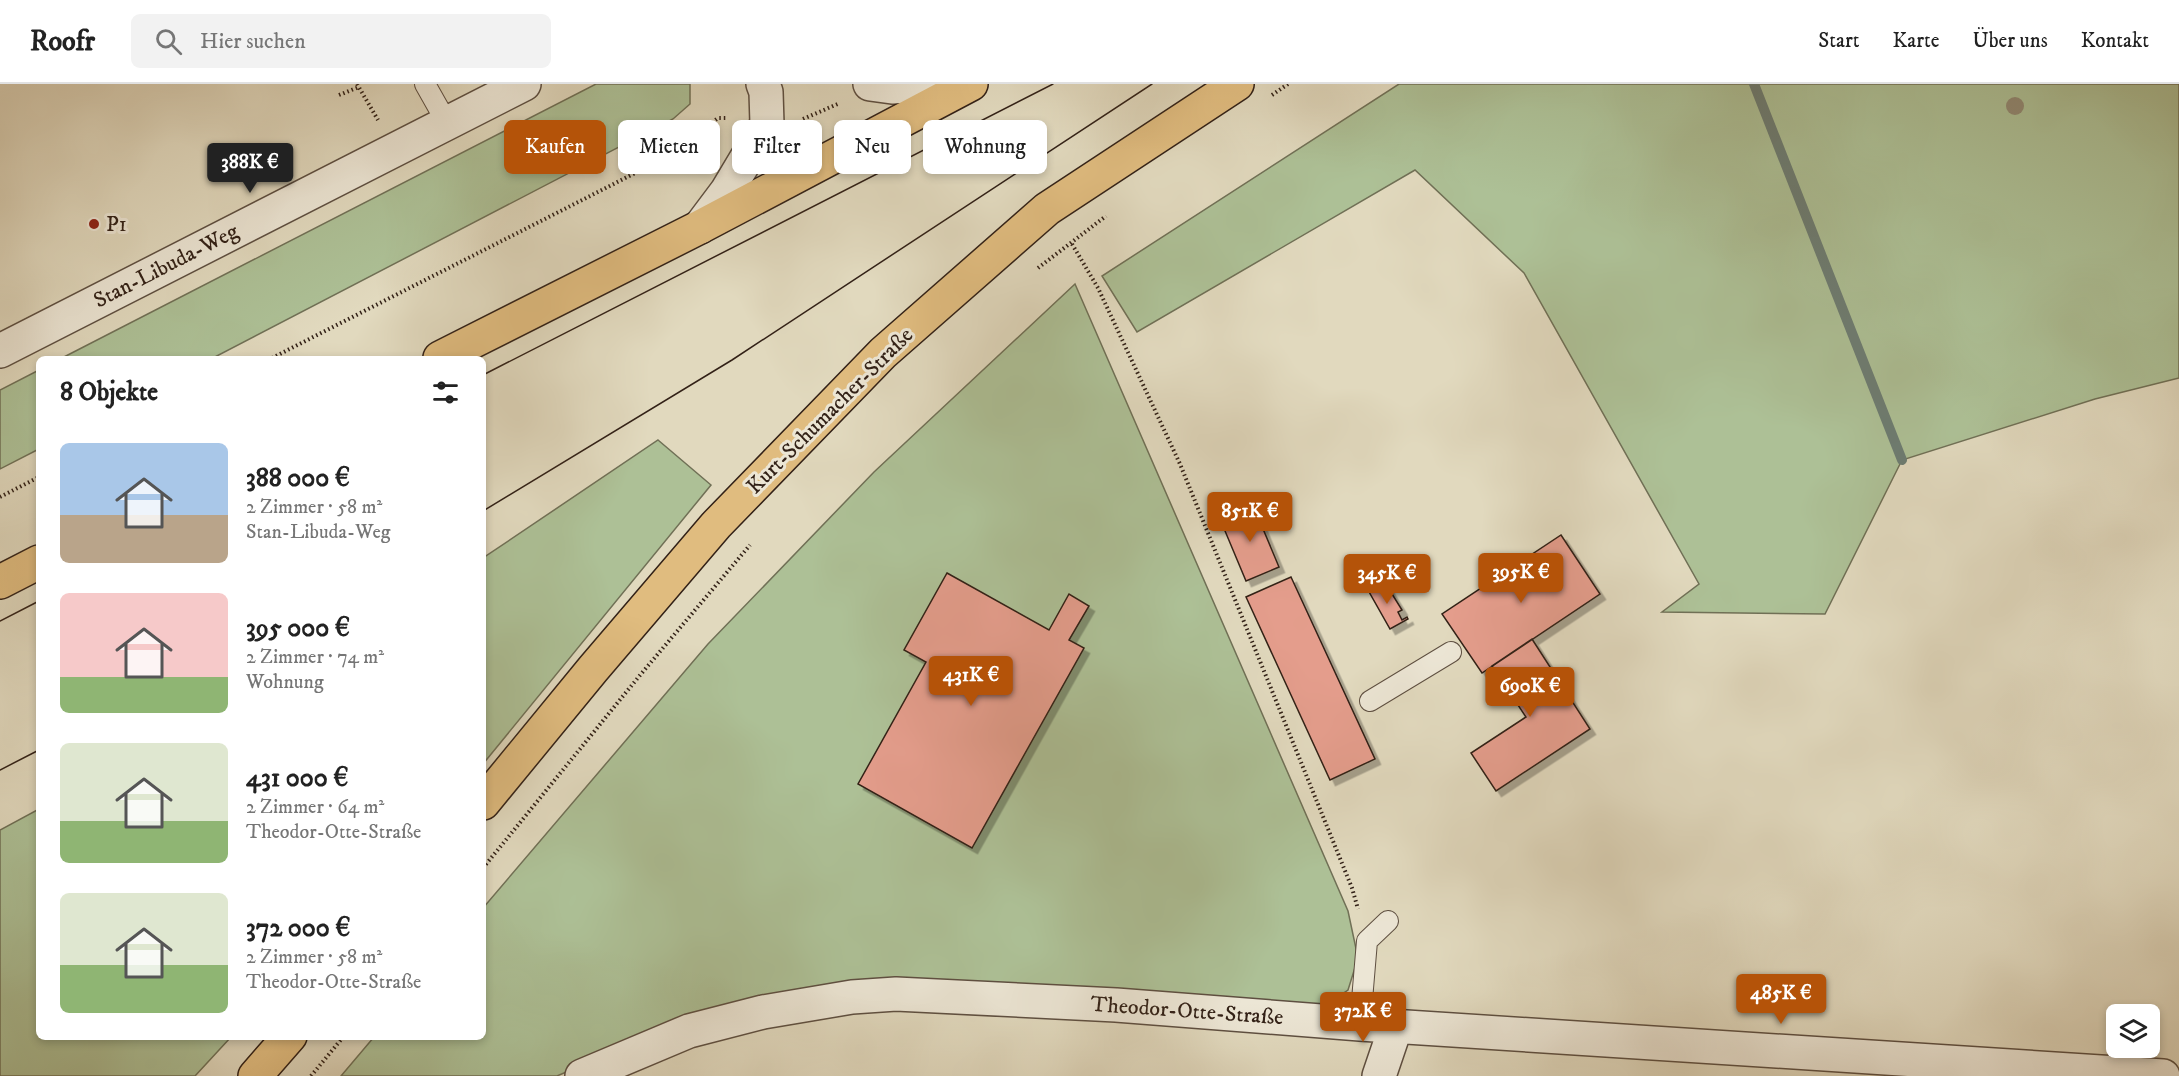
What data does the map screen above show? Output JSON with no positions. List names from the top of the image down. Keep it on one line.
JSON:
{"streets":{"main road":["Kurt-Schumacher-Straße"],"street":["Stan-Libuda-Weg","Theodor-Otte-Straße"]},"places":["P1"],"page":{"header":"Roofr","search":"Hier suchen","nav":["Start","Karte","Über uns","Kontakt"],"chip":["Kaufen","Mieten","Filter","Neu","Wohnung"],"price":["388K €","851K €","395K €","345K €","431K €","690K €","485K €","372K €"],"heading":"8 Objekte","list":[{"name":"388 000 €","note":"2 Zimmer · 58 m² · Stan-Libuda-Weg"},{"name":"395 000 €","note":"2 Zimmer · 74 m² · Wohnung"},{"name":"431 000 €","note":"2 Zimmer · 64 m² · Theodor-Otte-Straße"},{"name":"372 000 €","note":"2 Zimmer · 58 m² · Theodor-Otte-Straße"}]}}
